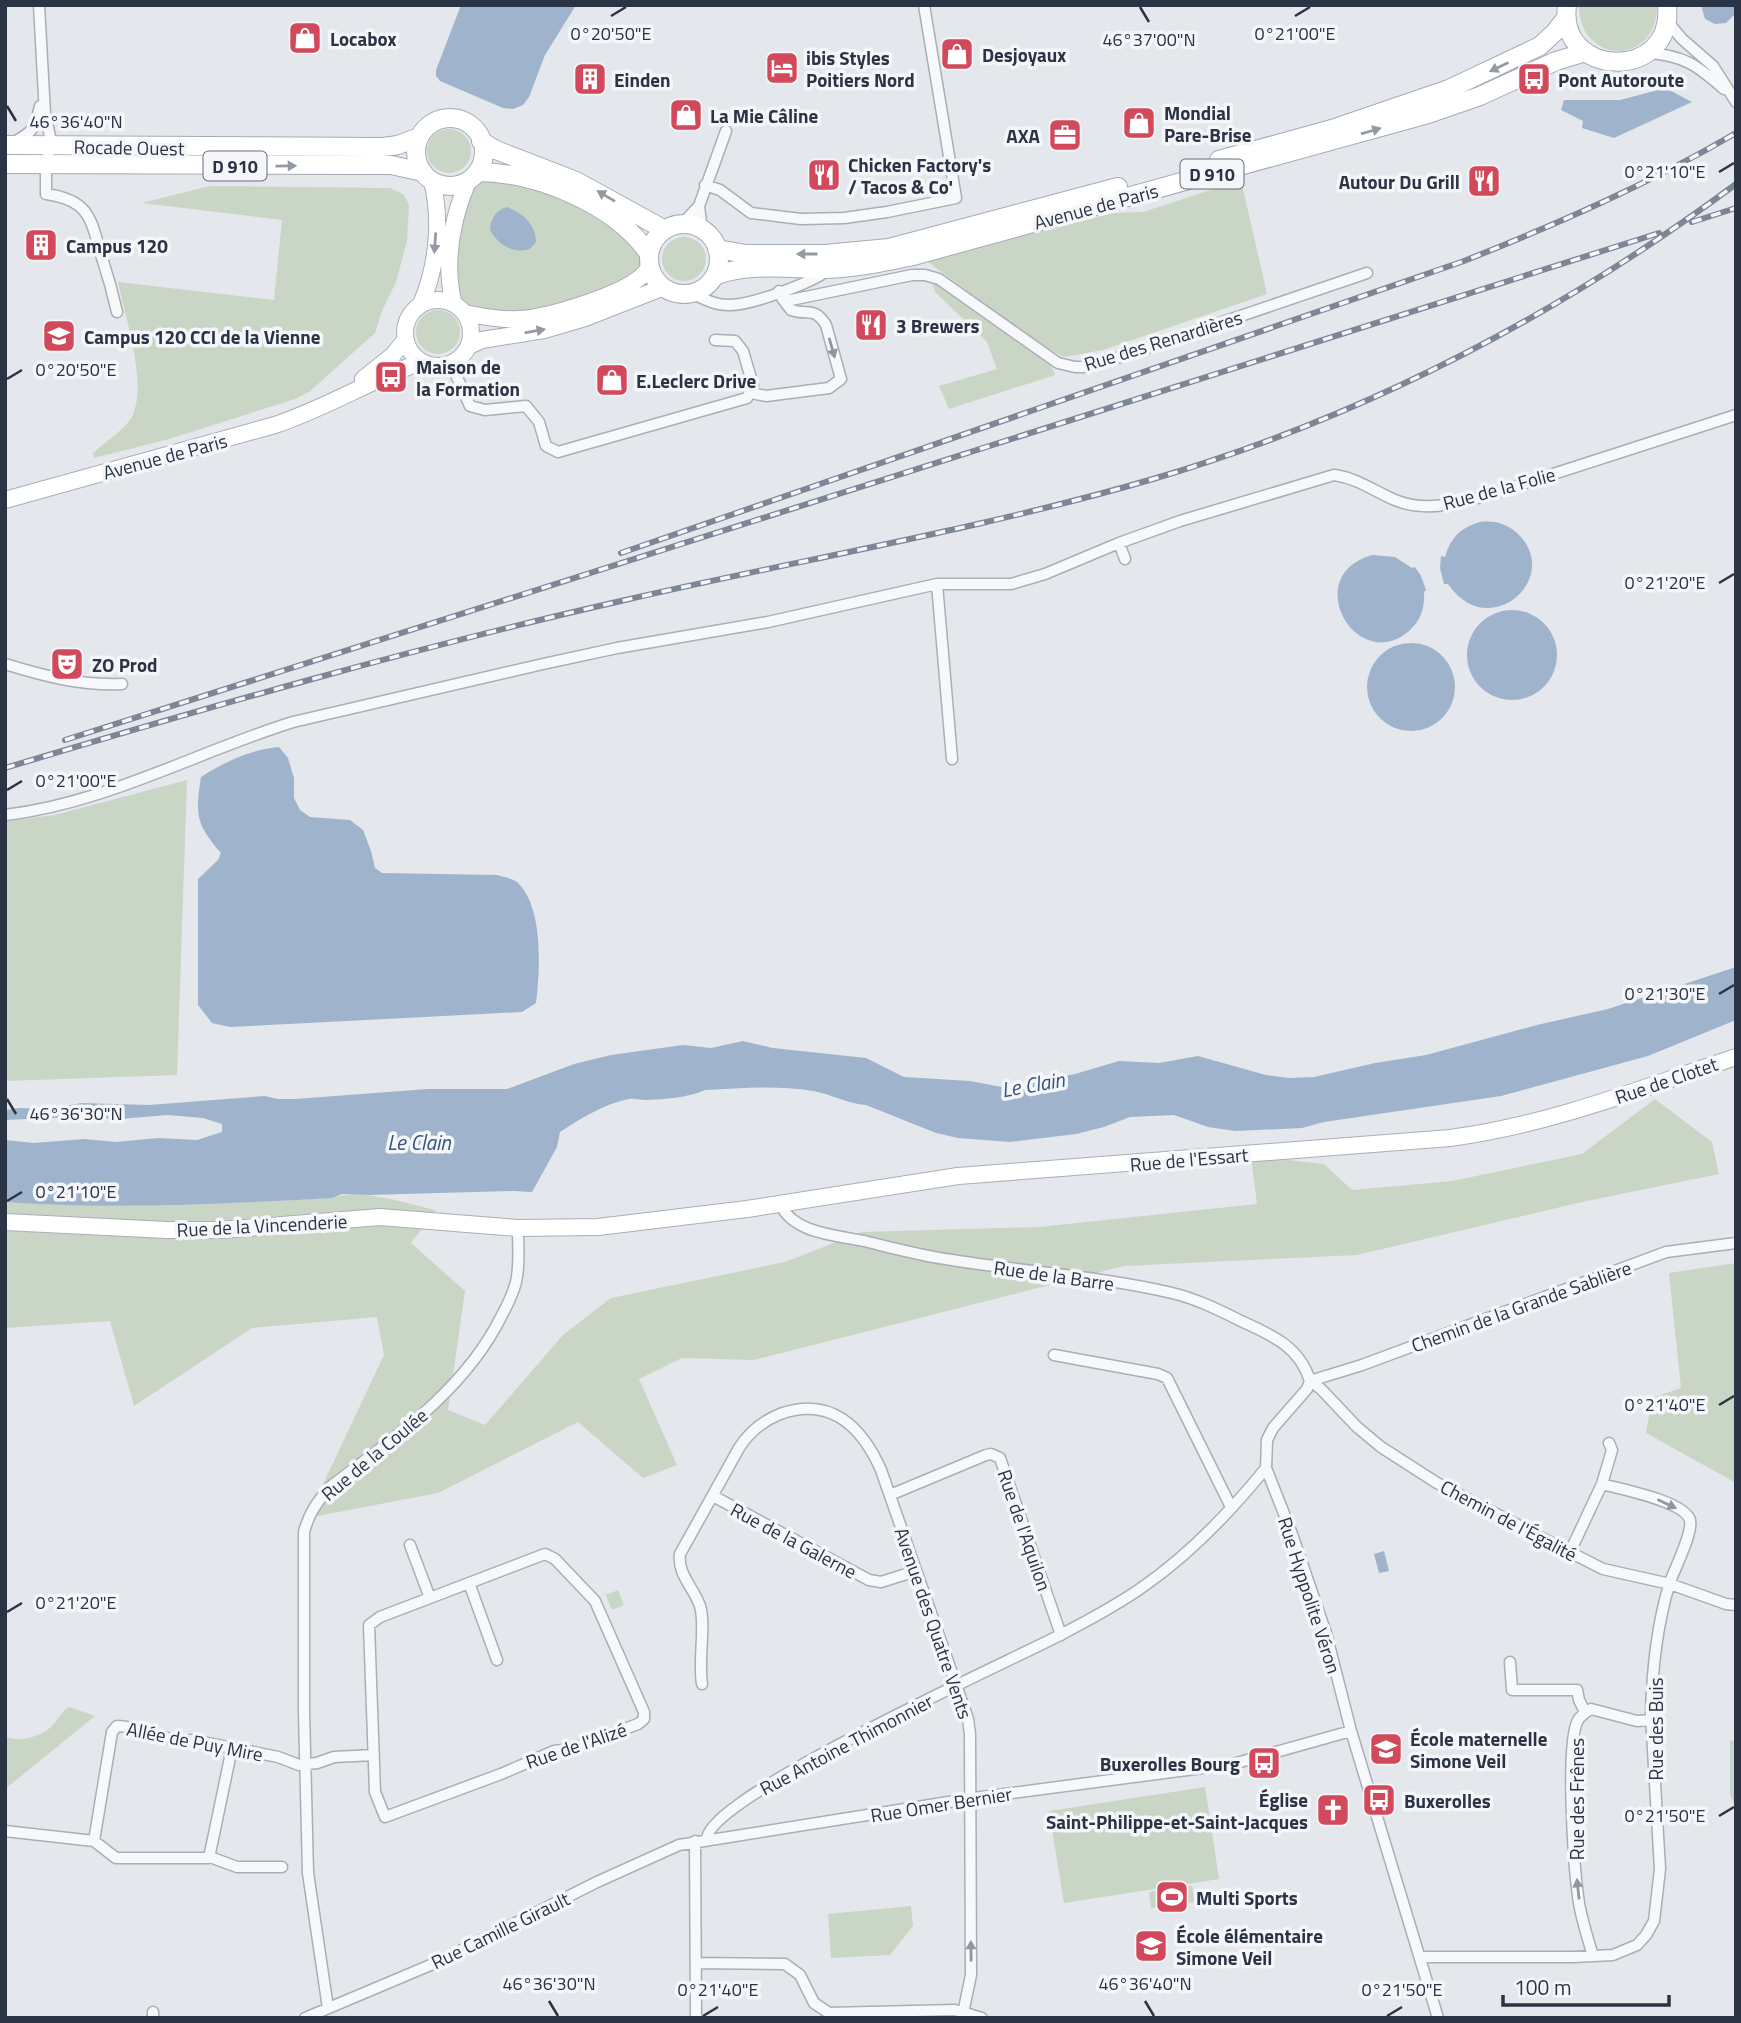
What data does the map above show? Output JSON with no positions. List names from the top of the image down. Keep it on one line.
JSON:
{"streets":{"main road":["Rocade Ouest","D 910","Avenue de Paris","Rue de Clotet","Rue de l'Essart","Rue de la Vincenderie"],"street":["Rue des Renardières","Rue de la Folie","Rue de la Barre","Chemin de la Grande Sablière","Rue de la Coulée","Chemin de l'Égalité","Rue de l'Aquilon","Rue de la Galerne","Rue Hyppolite Véron","Avenue des Quatre Vents","Rue des Buis","Allée de Puy Mire","Rue Antoine Thimonnier","Rue de l'Alizé","Rue des Frênes","Rue Omer Bernier","Rue Camille Girault"]},"crossings":[["Rocade Ouest","D 910"],["Avenue de Paris","Rue des Renardières"],["Rue de Clotet","Rue de l'Essart"],["Rue de l'Essart","Rue de la Barre"],["Rue de la Vincenderie","Rue de la Coulée"],["Rue de la Barre","Chemin de la Grande Sablière"],["Rue de la Barre","Chemin de l'Égalité"],["Rue de la Barre","Rue Hyppolite Véron"],["Chemin de la Grande Sablière","Chemin de l'Égalité"],["Chemin de la Grande Sablière","Rue Hyppolite Véron"],["Rue de la Coulée","Allée de Puy Mire"],["Rue de la Coulée","Rue Camille Girault"],["Chemin de l'Égalité","Rue Hyppolite Véron"],["Chemin de l'Égalité","Rue des Buis"],["Rue de l'Aquilon","Avenue des Quatre Vents"],["Rue de l'Aquilon","Rue Antoine Thimonnier"],["Rue de la Galerne","Avenue des Quatre Vents"],["Rue Hyppolite Véron","Rue des Buis"],["Rue Hyppolite Véron","Rue Antoine Thimonnier"],["Rue Hyppolite Véron","Rue Omer Bernier"],["Avenue des Quatre Vents","Rue Antoine Thimonnier"],["Avenue des Quatre Vents","Rue Omer Bernier"],["Rue des Buis","Rue des Frênes"],["Rue Antoine Thimonnier","Rue Omer Bernier"],["Rue Antoine Thimonnier","Rue Camille Girault"],["Rue Omer Bernier","Rue Camille Girault"]],"one_way":["Rue des Frênes"],"water":["Le Clain"],"places":{"shop":["Locabox","Desjoyaux","La Mie Câline","Mondial Pare-Brise","E.Leclerc Drive"],"hotel":["ibis Styles Poitiers Nord"],"building":["Einden","Campus 120"],"bus stop":["Pont Autoroute","Maison de la Formation","Buxerolles Bourg","Buxerolles"],"office":["AXA"],"restaurant":["Chicken Factory's / Tacos & Co'","Autour Du Grill","3 Brewers"],"school or university":["Campus 120 CCI de la Vienne","École maternelle Simone Veil","École élémentaire Simone Veil"],"theatre":["ZO Prod"],"church":["Église Saint-Philippe-et-Saint-Jacques"],"sports":["Multi Sports"]},"scale_bar":"100 m","coordinates":["0°20'50\"E","0°21'00\"E","46°37'00\"N","46°36'40\"N","0°21'10\"E","0°21'20\"E","0°21'30\"E","46°36'30\"N","0°21'40\"E","0°21'50\"E"]}
